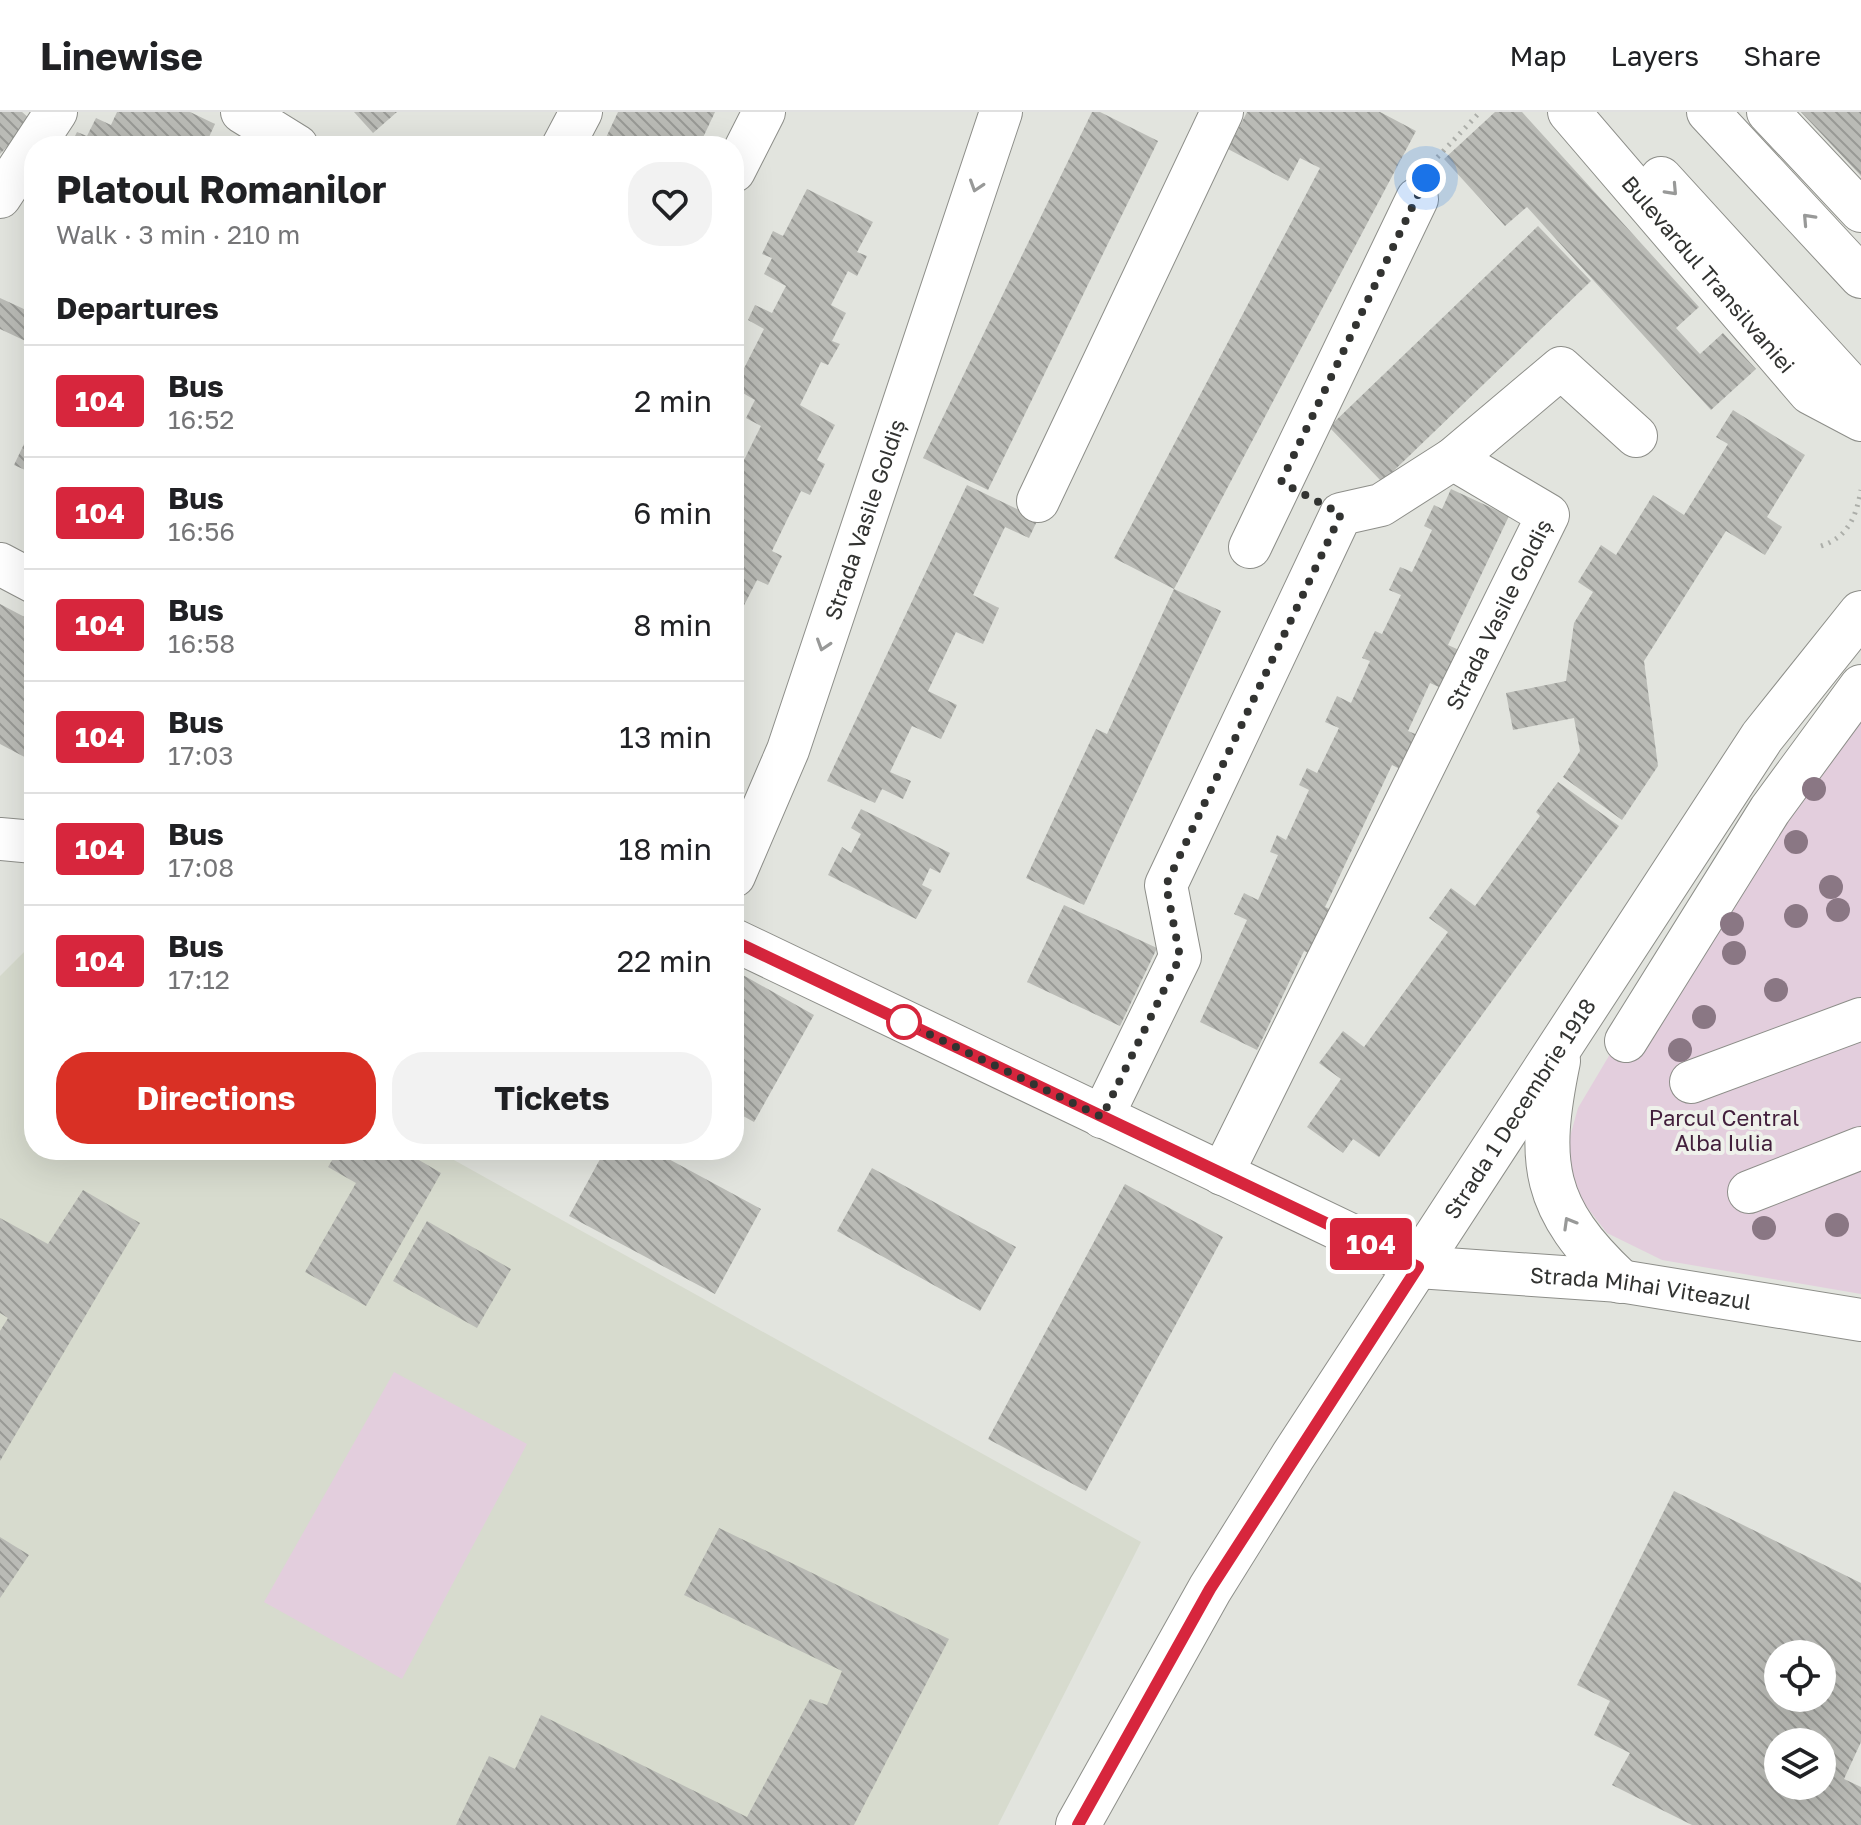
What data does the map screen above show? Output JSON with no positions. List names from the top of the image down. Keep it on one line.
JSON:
{"streets":{"main road":["Strada 1 Decembrie 1918"],"street":["Bulevardul Transilvaniei","Strada Vasile Goldiș","Strada Mihai Viteazul"]},"crossings":[["Strada 1 Decembrie 1918","Strada Mihai Viteazul"]],"parks":["Parcul Central Alba Iulia"],"lines":["bus line 104"],"page":{"header":"Linewise","nav":["Map","Layers","Share"],"on_map":"104","heading":[["Platoul Romanilor","Walk · 3 min · 210 m"],"Departures"],"list":[{"mark":"104","name":"Bus","note":"16:52","value":"2 min"},{"mark":"104","name":"Bus","note":"16:56","value":"6 min"},{"mark":"104","name":"Bus","note":"16:58","value":"8 min"},{"mark":"104","name":"Bus","note":"17:03","value":"13 min"},{"mark":"104","name":"Bus","note":"17:08","value":"18 min"},{"mark":"104","name":"Bus","note":"17:12","value":"22 min"}],"buttons":["Directions","Tickets"]}}
